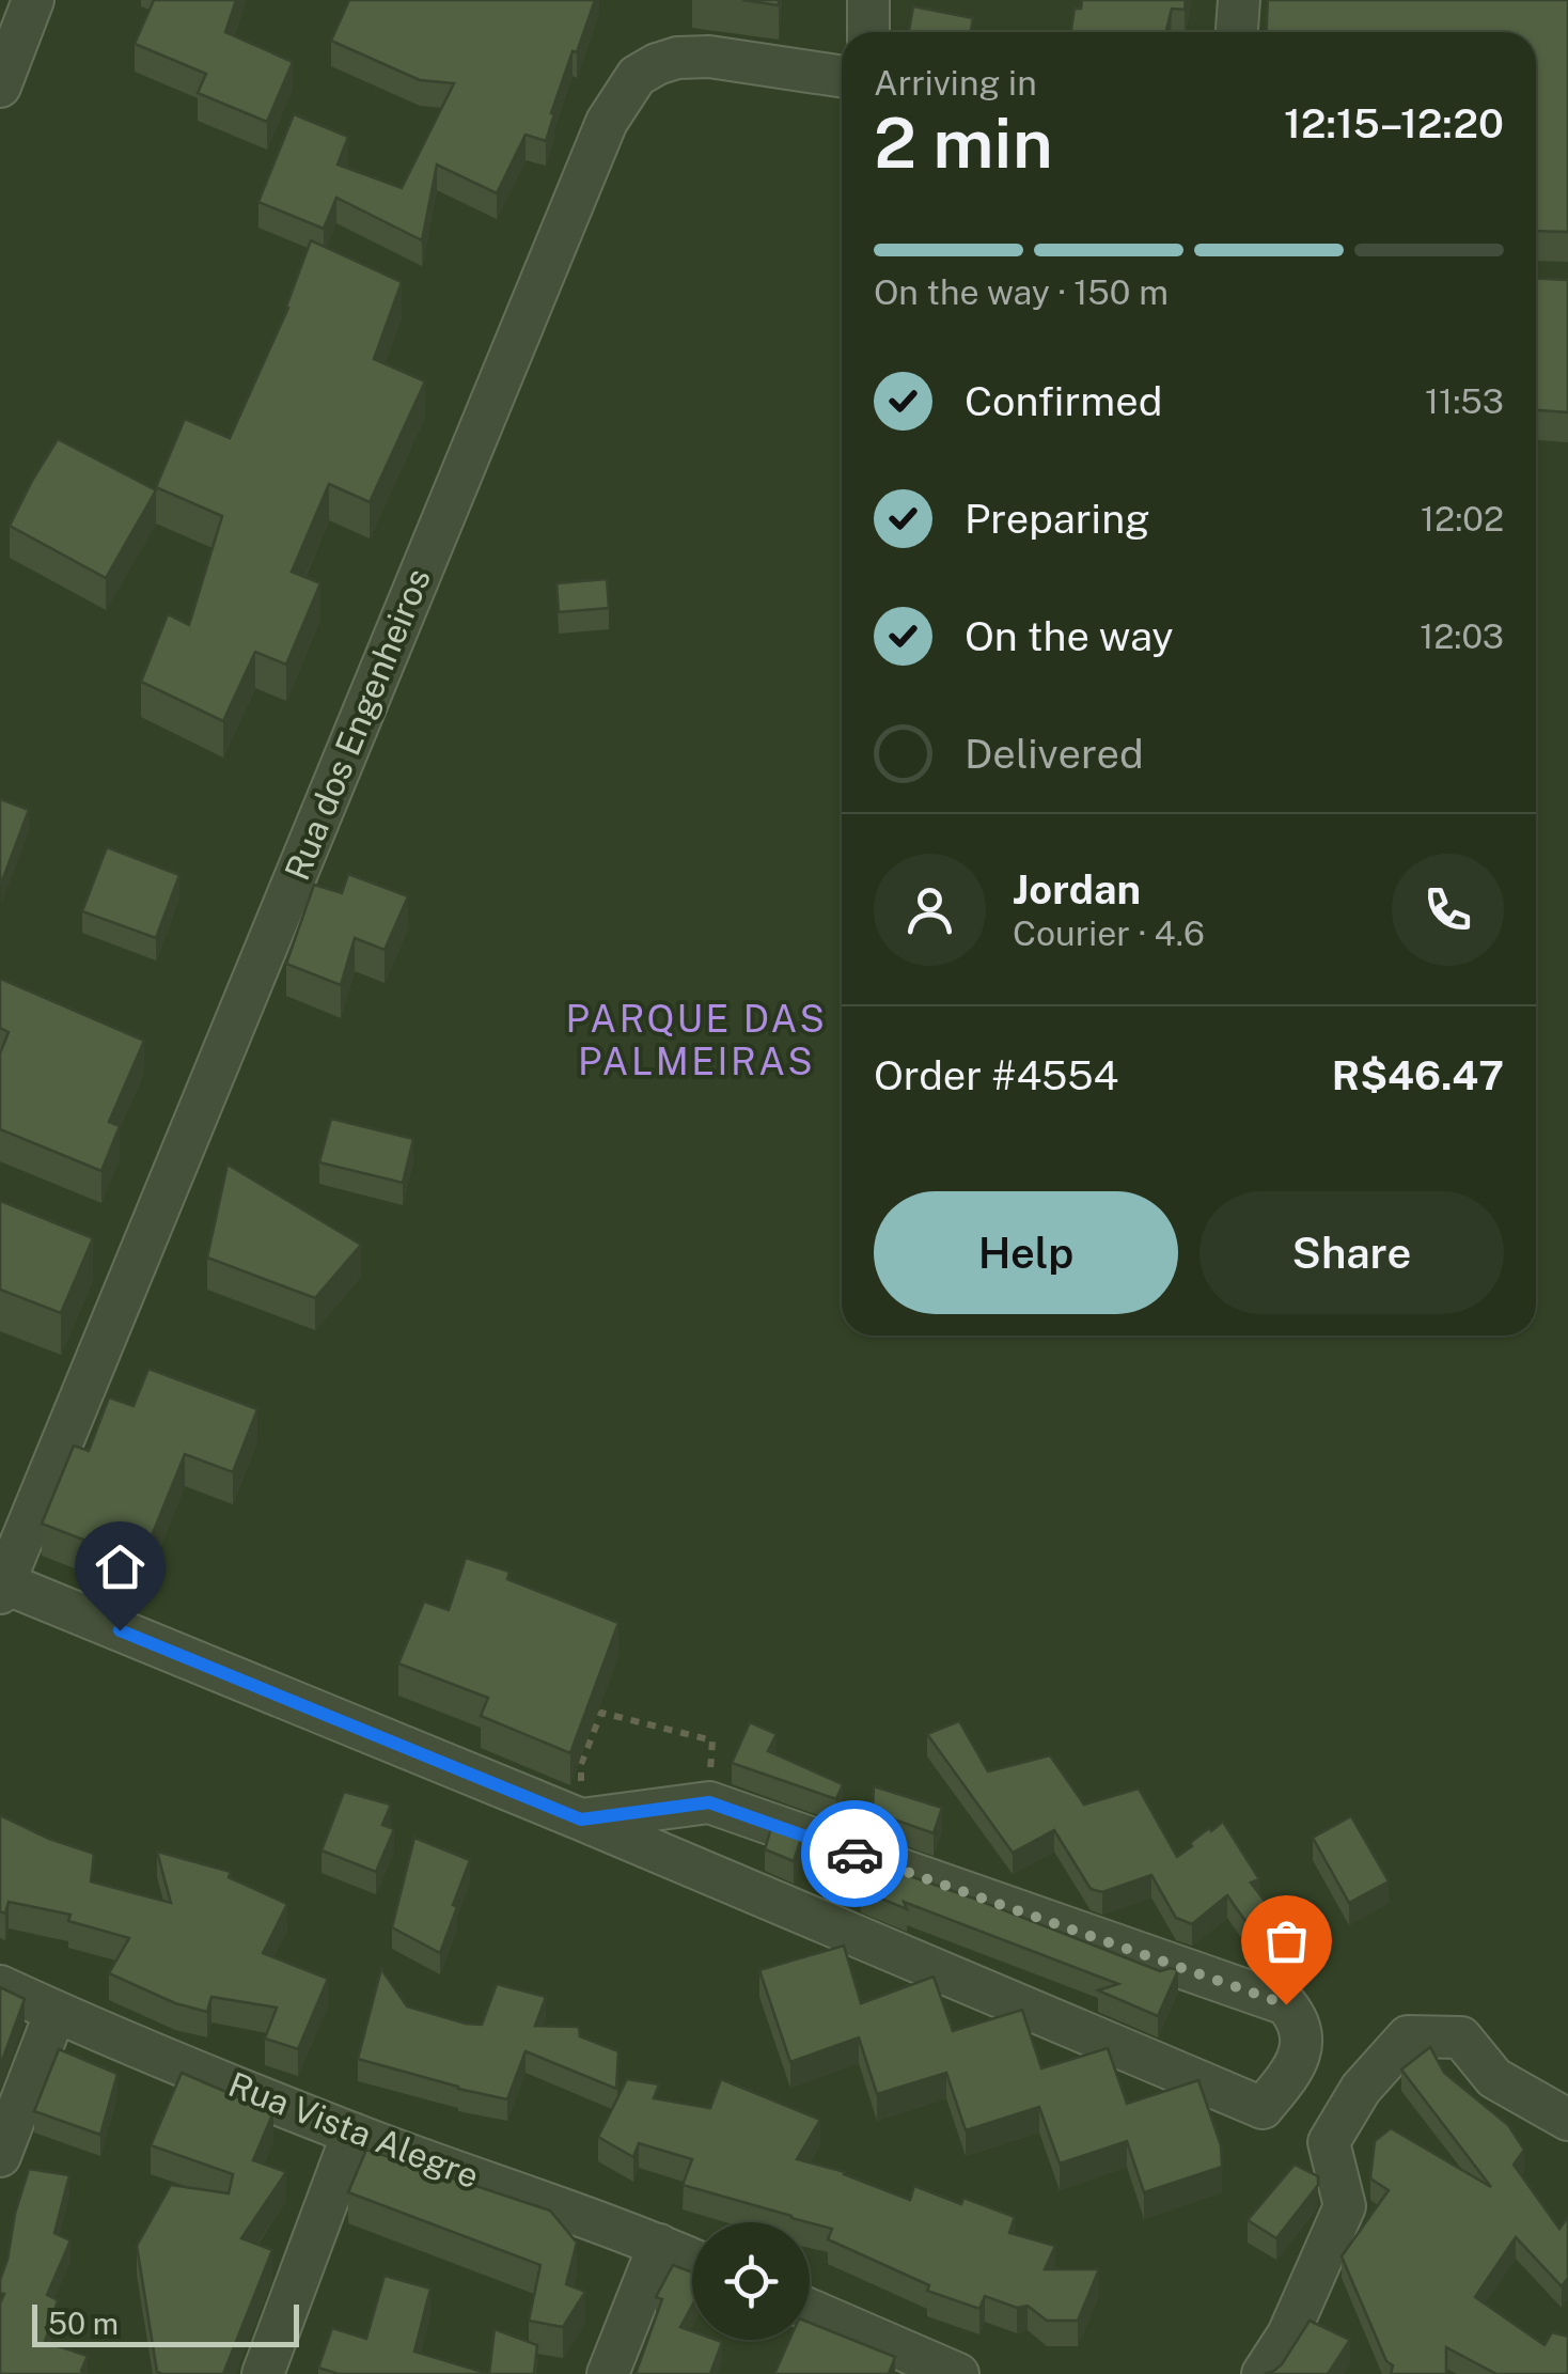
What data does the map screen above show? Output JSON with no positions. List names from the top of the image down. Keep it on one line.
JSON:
{"streets":{"street":["Rua dos Engenheiros","Rua Vista Alegre"]},"districts":["PARQUE DAS PALMEIRAS"],"scale_bar":"50 m","page":{"heading":["2 min","Arriving in","12:15–12:20"],"panel":["Jordan","Courier · 4.6","Order #4554","R$46.47"],"bar":"On the way · 150 m","list":[["Confirmed","11:53"],["Preparing","12:02"],["On the way","12:03"],"Delivered"],"buttons":["Help","Share"],"scale":"50 m"}}
